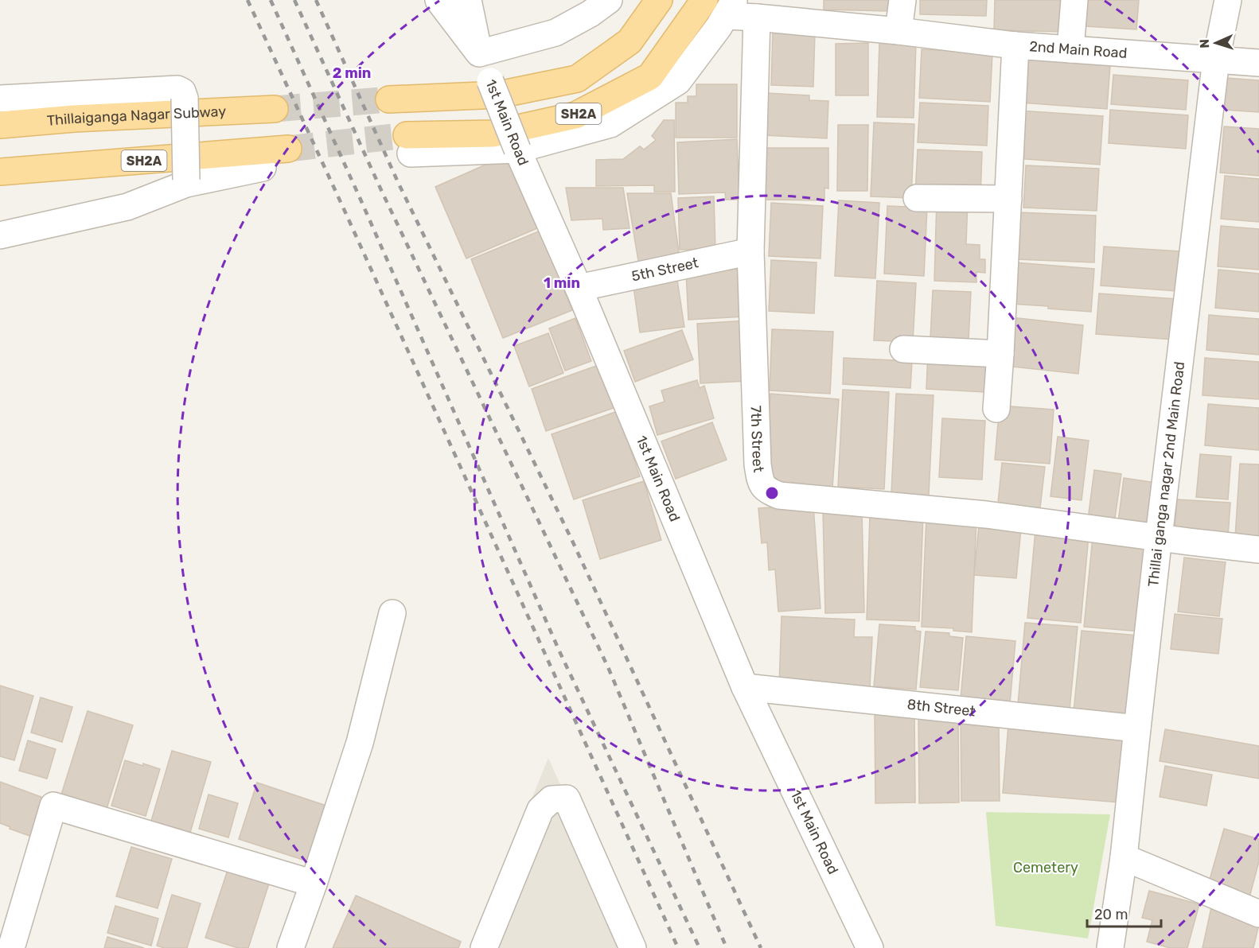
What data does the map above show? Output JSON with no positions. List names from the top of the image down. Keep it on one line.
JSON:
{"streets":{"main road":["SH2A","Thillaiganga Nagar Subway"],"street":["2nd Main Road","1st Main Road","5th Street","7th Street","Thillai ganga nagar 2nd Main Road","8th Street"]},"crossings":[["2nd Main Road","7th Street"],["2nd Main Road","Thillai ganga nagar 2nd Main Road"],["1st Main Road","5th Street"],["1st Main Road","8th Street"],["5th Street","7th Street"],["7th Street","Thillai ganga nagar 2nd Main Road"],["Thillai ganga nagar 2nd Main Road","8th Street"]],"parks":["Cemetery"],"scale_bar":"20 m","north":"left","rings":["2 min","1 min"]}
